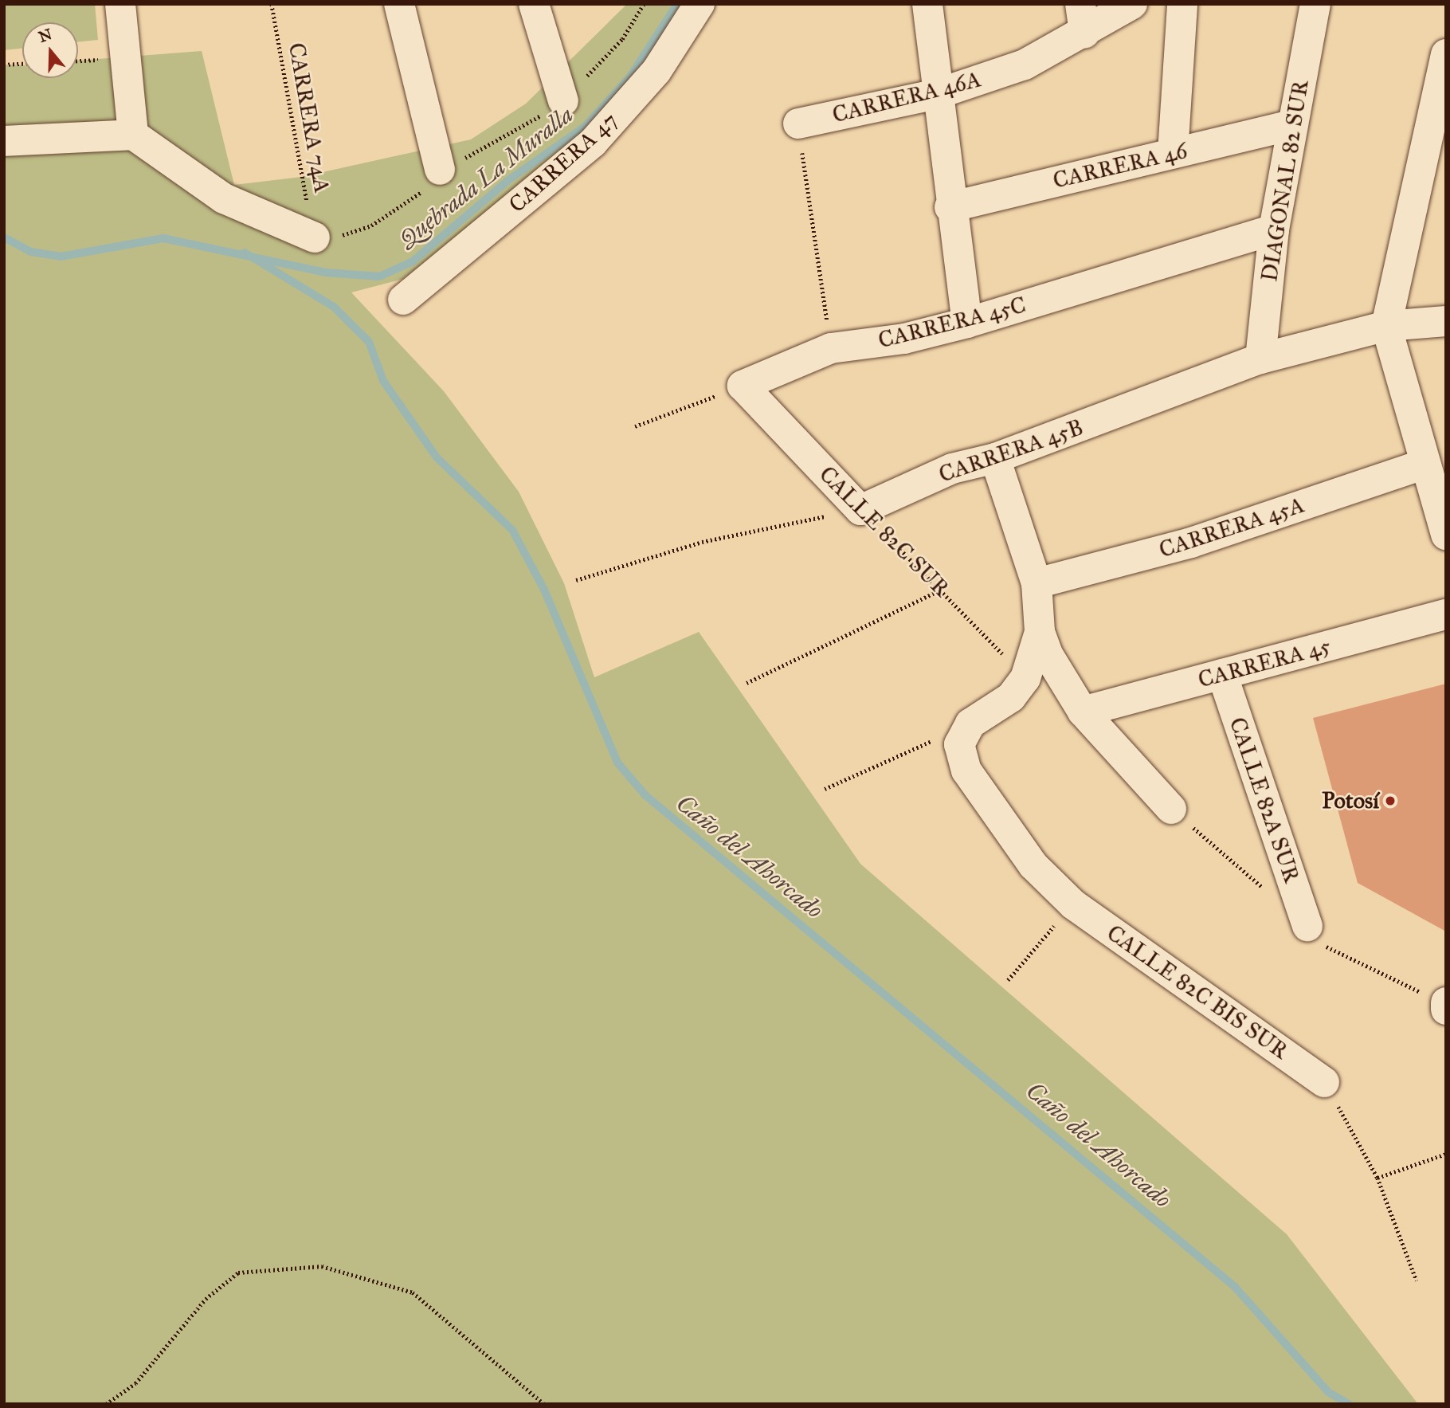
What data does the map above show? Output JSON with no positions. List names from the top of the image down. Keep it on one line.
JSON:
{"streets":{"street":["CARRERA 46A","CARRERA 47","CARRERA 46","DIAGONAL 82 SUR","CARRERA 45C","CARRERA 45B","CARRERA 45A","CALLE 82C SUR","CARRERA 45","CALLE 82A SUR","CALLE 82C BIS SUR"],"path":["CARRERA 74A"]},"crossings":[["CARRERA 46","DIAGONAL 82 SUR"],["DIAGONAL 82 SUR","CARRERA 45C"],["DIAGONAL 82 SUR","CARRERA 45B"],["CARRERA 45C","CALLE 82C SUR"],["CARRERA 45B","CALLE 82C SUR"],["CARRERA 45","CALLE 82A SUR"]],"water":["Quebrada La Muralla","Caño del Ahorcado"],"places":["Potosí"],"north":"top"}
